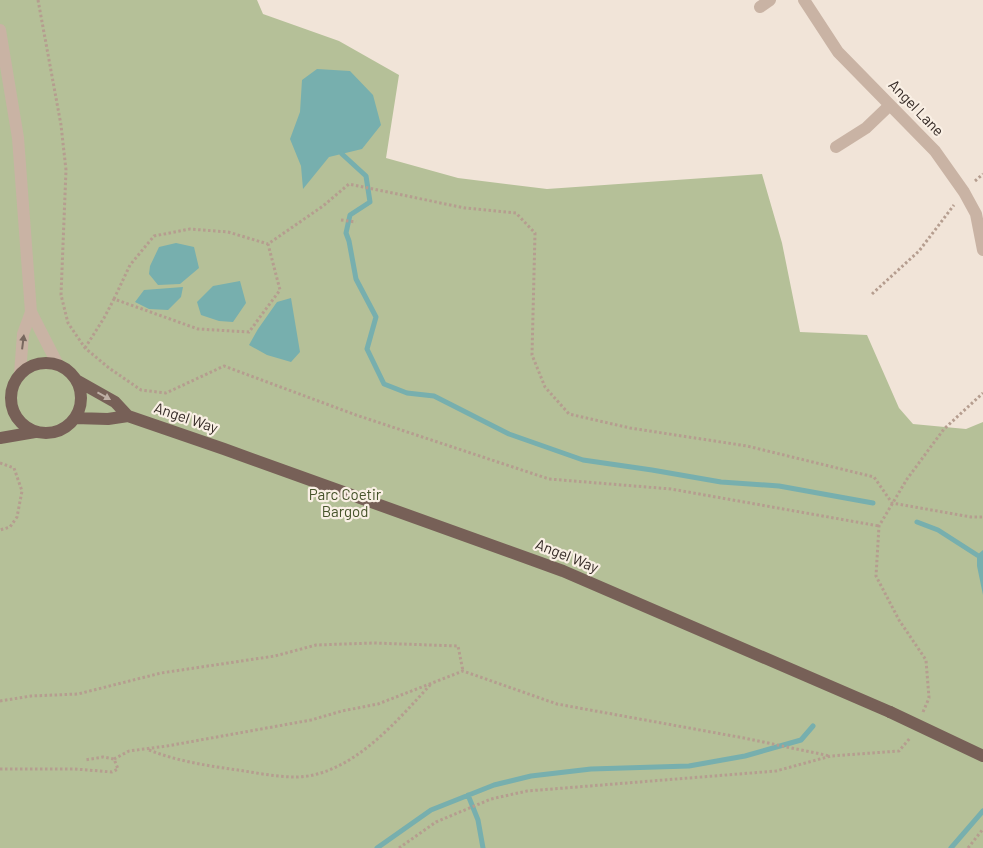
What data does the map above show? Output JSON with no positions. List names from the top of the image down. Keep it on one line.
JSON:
{"streets":{"main road":["Angel Way"],"street":["Angel Lane"]},"parks":["Parc Coetir Bargod"]}
